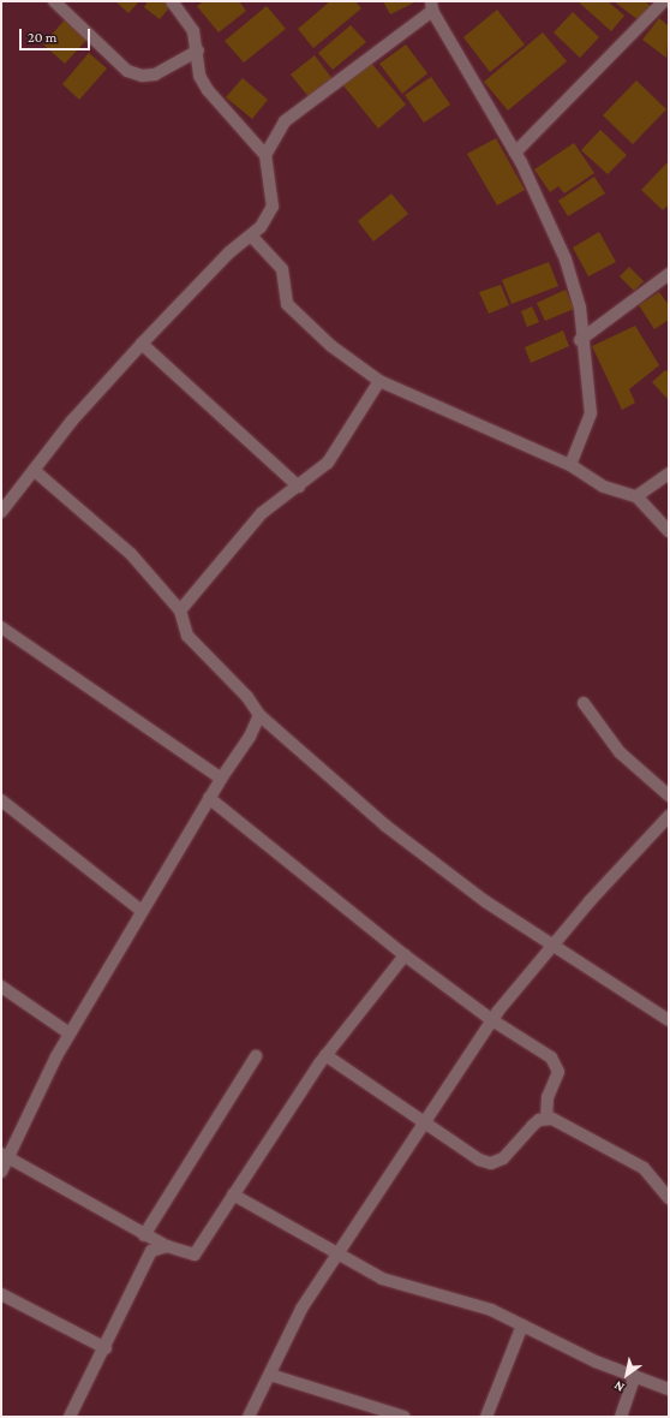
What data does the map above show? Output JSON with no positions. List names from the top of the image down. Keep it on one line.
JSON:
{"scale_bar":"20 m","north":"bottom left"}
